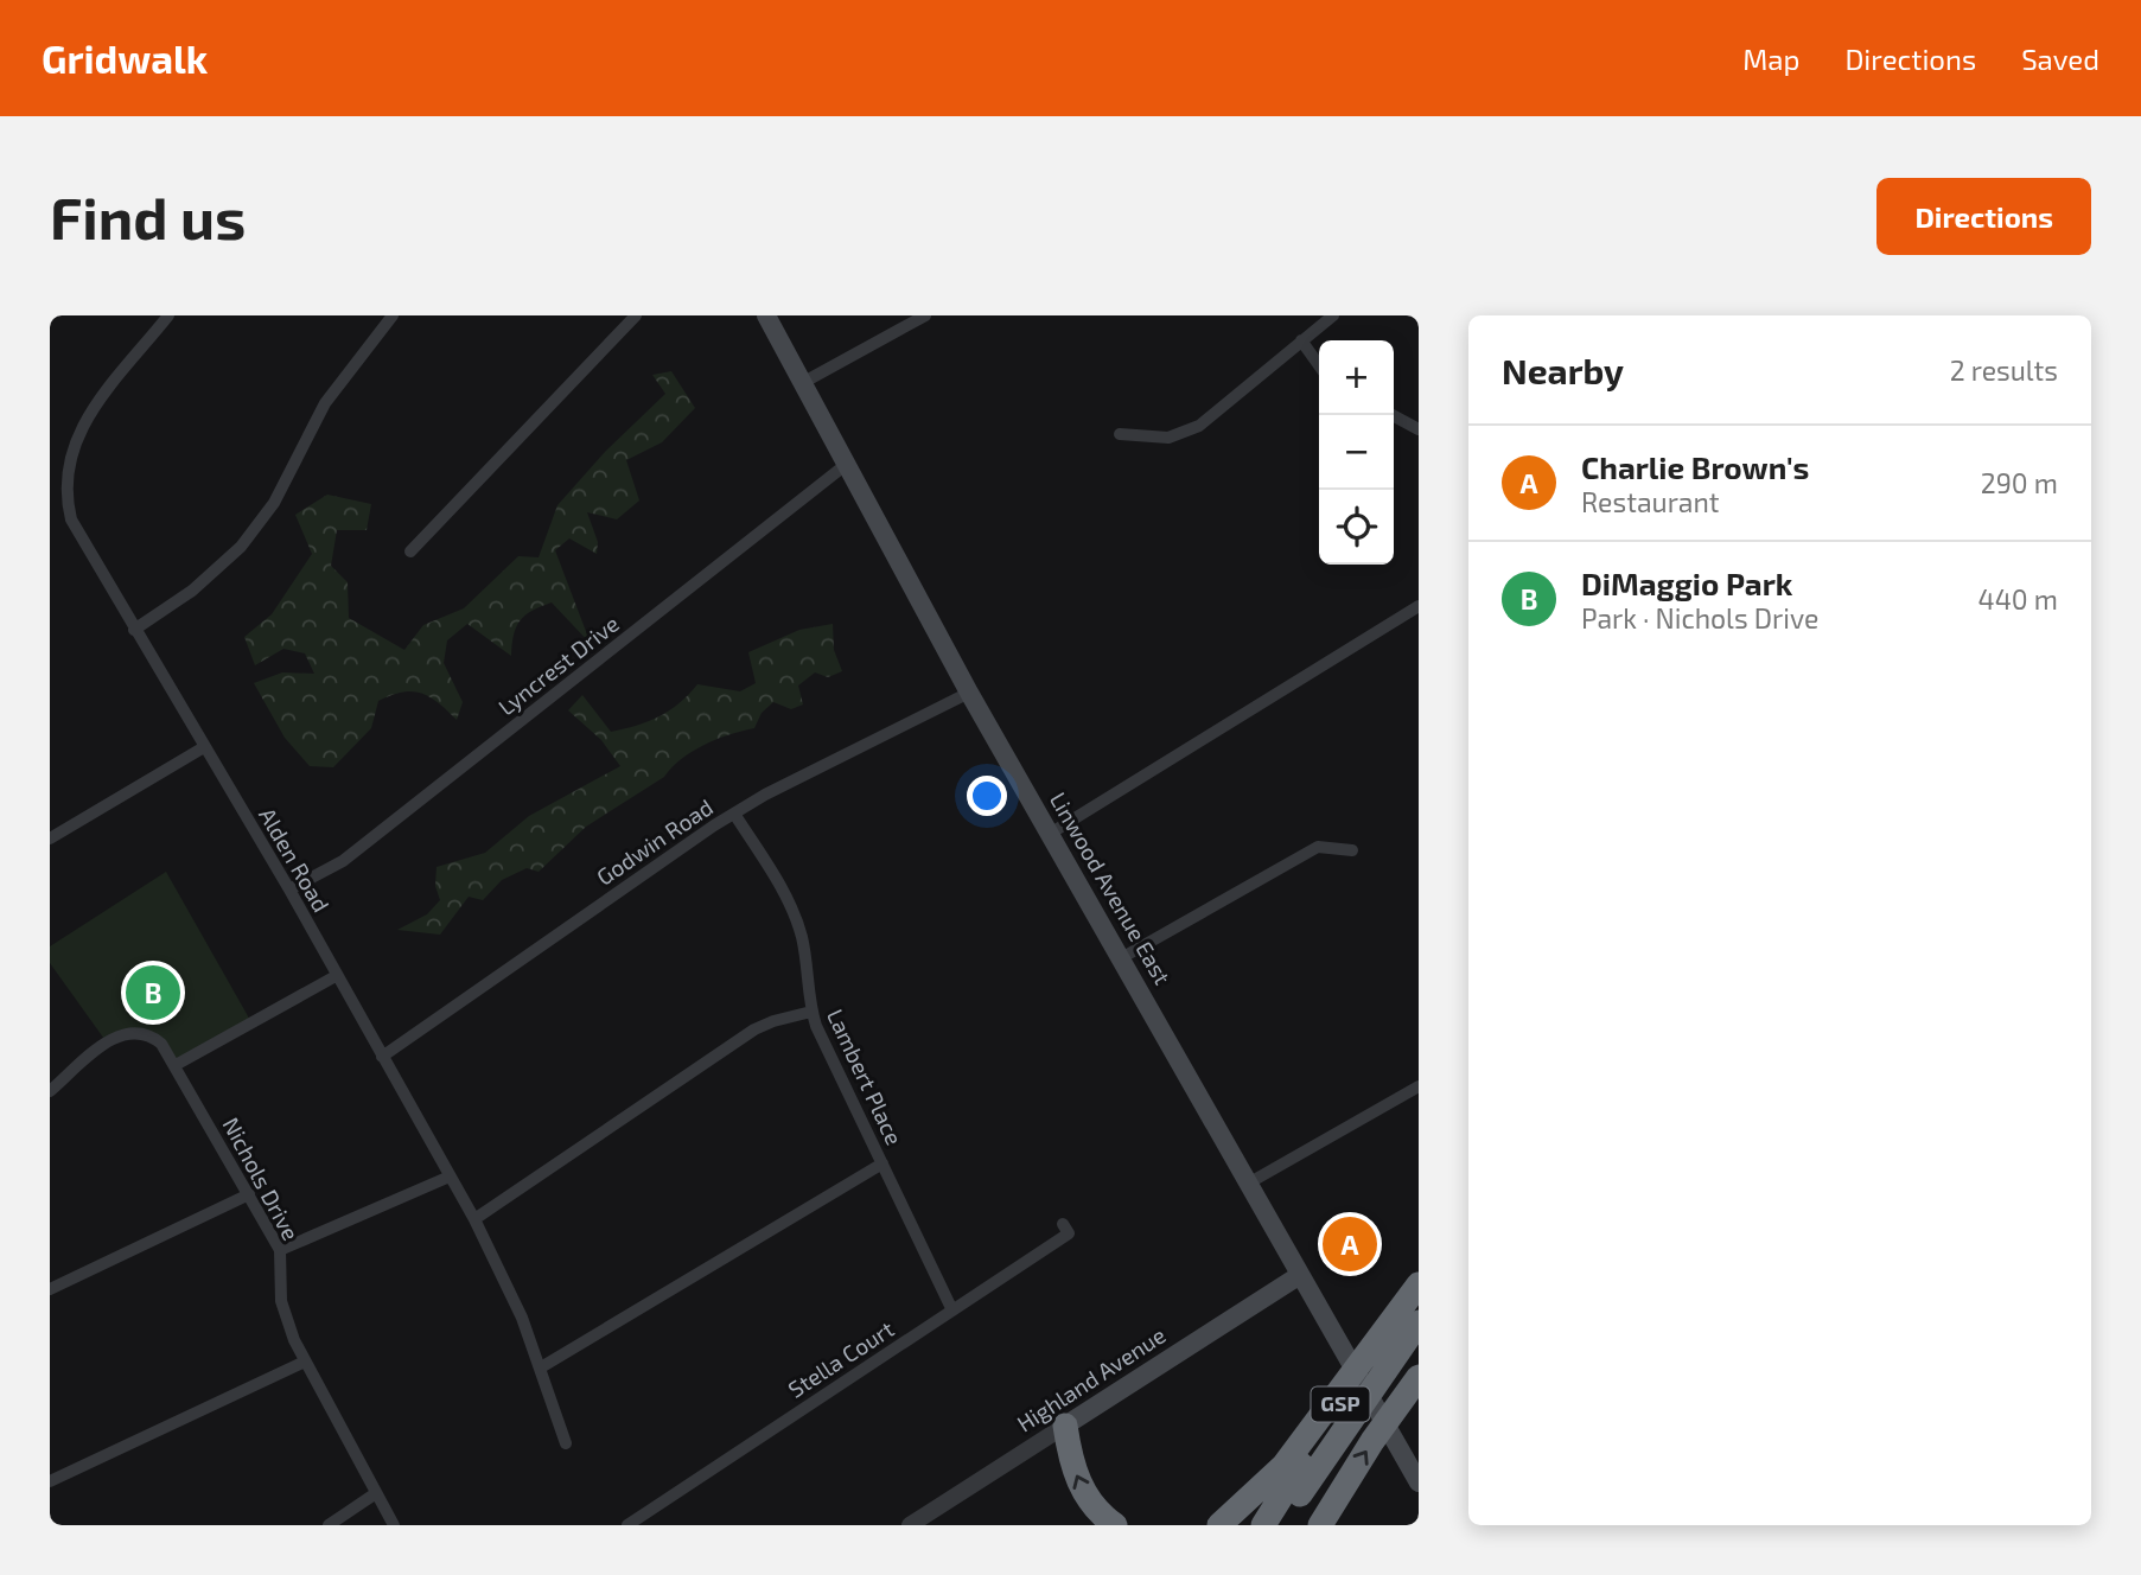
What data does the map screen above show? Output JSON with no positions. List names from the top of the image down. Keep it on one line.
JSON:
{"streets":{"highway":["GSP"],"main road":["Linwood Avenue East","Highland Avenue"],"street":["Lyncrest Drive","Godwin Road","Alden Road","Lambert Place","Nichols Drive","Stella Court"]},"crossings":[["Lyncrest Drive","Alden Road"],["Lyncrest Drive","Linwood Avenue East"],["Godwin Road","Alden Road"],["Godwin Road","Linwood Avenue East"],["Godwin Road","Lambert Place"],["Linwood Avenue East","Highland Avenue"],["Lambert Place","Stella Court"]],"page":{"header":"Gridwalk","nav":["Map","Directions","Saved"],"buttons":"Directions","title":"Find us","heading":["Nearby","2 results"],"map_buttons":["+","−"],"list":[{"mark":"A","name":"Charlie Brown's","note":"Restaurant","value":"290 m"},{"mark":"B","name":"DiMaggio Park","note":"Park · Nichols Drive","value":"440 m"}],"pins":["B","A"]}}
